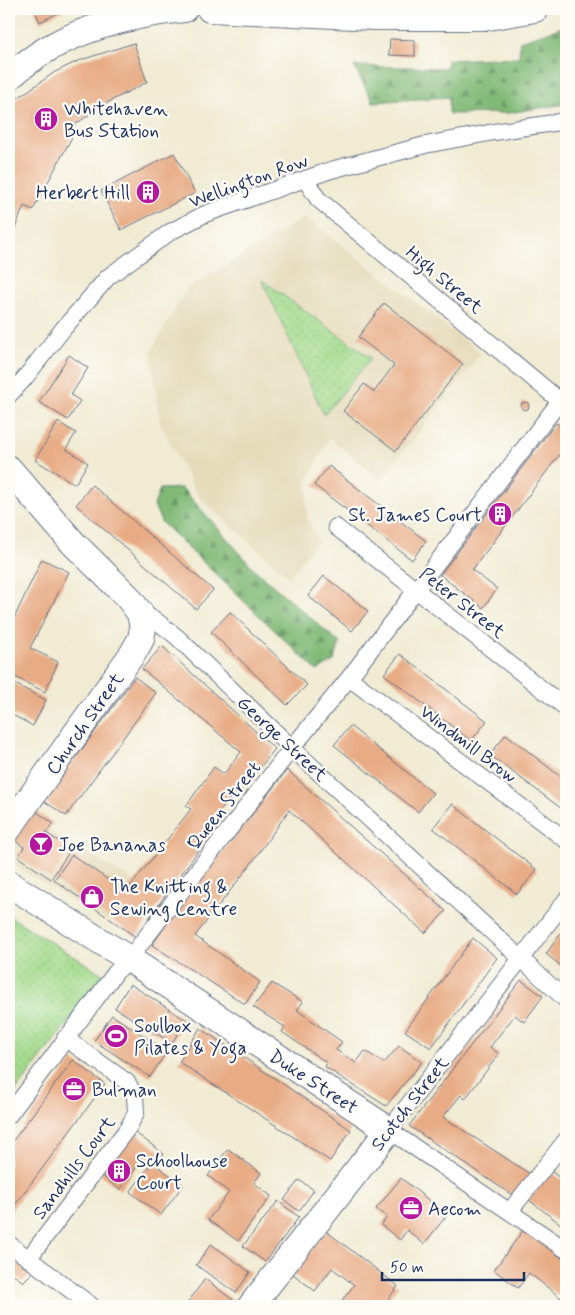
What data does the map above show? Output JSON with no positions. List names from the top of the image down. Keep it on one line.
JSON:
{"streets":{"main road":["Church Street","George Street","Duke Street","Scotch Street"],"street":["Wellington Row","High Street","Peter Street","Windmill Brow","Queen Street","Sandhills Court"]},"crossings":[["Wellington Row","High Street"],["High Street","Queen Street"],["Peter Street","Queen Street"],["Church Street","George Street"],["George Street","Queen Street"],["George Street","Scotch Street"],["Windmill Brow","Queen Street"],["Queen Street","Duke Street"],["Queen Street","Sandhills Court"],["Duke Street","Scotch Street"]],"places":{"building":["Whitehaven Bus Station","Herbert Hill","St. James Court","Schoolhouse Court"],"bar":["Joe Bananas"],"shop":["The Knitting & Sewing Centre"],"sports":["Soulbox Pilates & Yoga"],"office":["Bulman","Aecom"]},"scale_bar":"50 m"}
